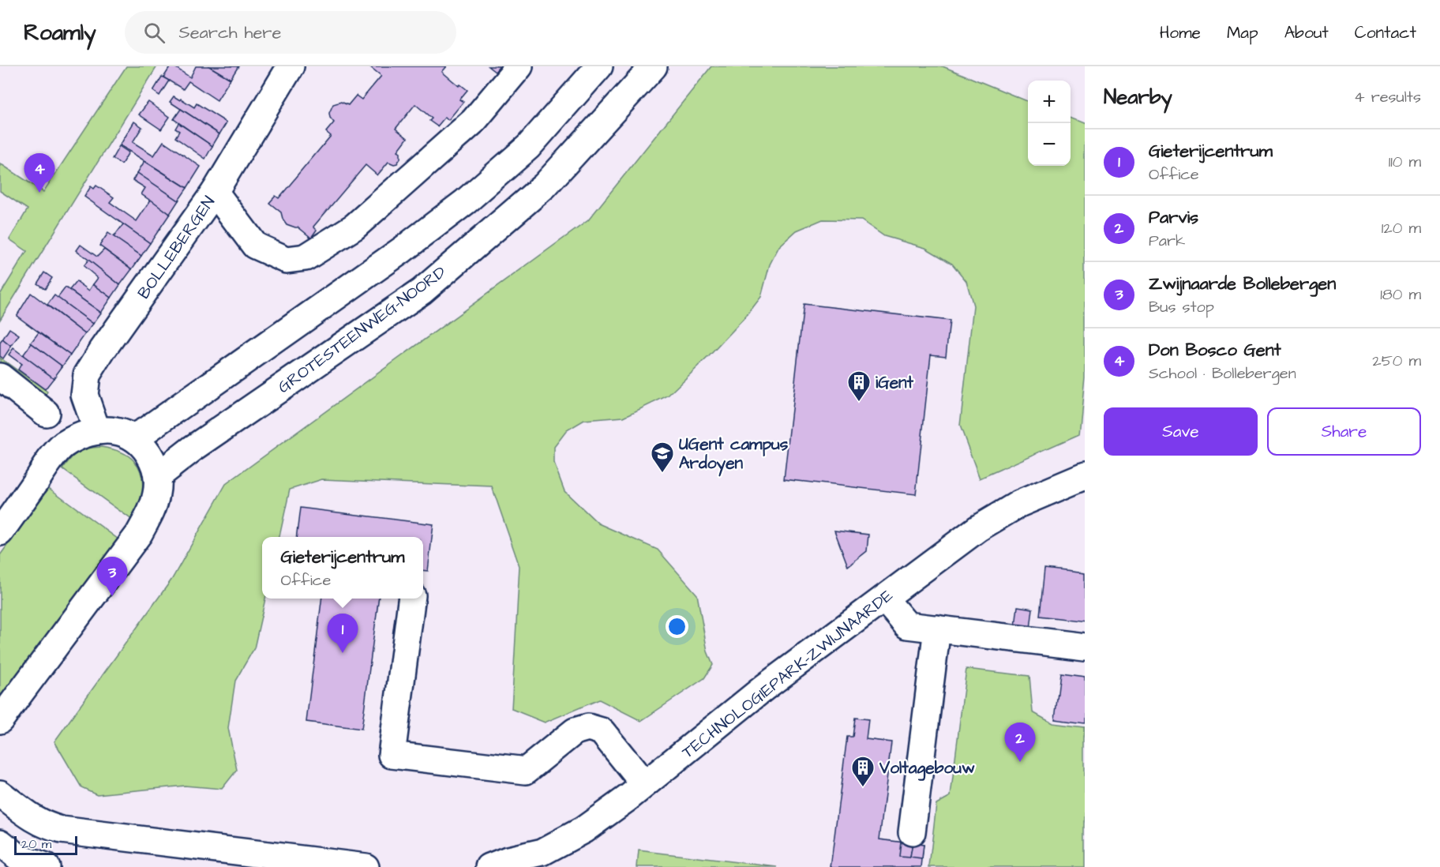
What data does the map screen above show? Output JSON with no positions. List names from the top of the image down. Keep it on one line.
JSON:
{"streets":{"main road":["BOLLEBERGEN","GROTESTEENWEG-NOORD","TECHNOLOGIEPARK-ZWIJNAARDE"]},"places":{"building":["iGent","Voltagebouw"],"school or university":["UGent campus Ardoyen"]},"scale_bar":"20 m","page":{"header":"Roamly","search":"Search here","nav":["Home","Map","About","Contact"],"heading":["Nearby","4 results"],"map_buttons":["+","−"],"list":[{"mark":"1","name":"Gieterijcentrum","note":"Office","value":"110 m"},{"mark":"2","name":"Parvis","note":"Park","value":"120 m"},{"mark":"3","name":"Zwijnaarde Bollebergen","note":"Bus stop","value":"180 m"},{"mark":"4","name":"Don Bosco Gent","note":"School · Bollebergen","value":"250 m"}],"pins":["4","3","1","2"],"buttons":["Save","Share"],"popup":["Gieterijcentrum","Office"],"scale":"20 m"}}
